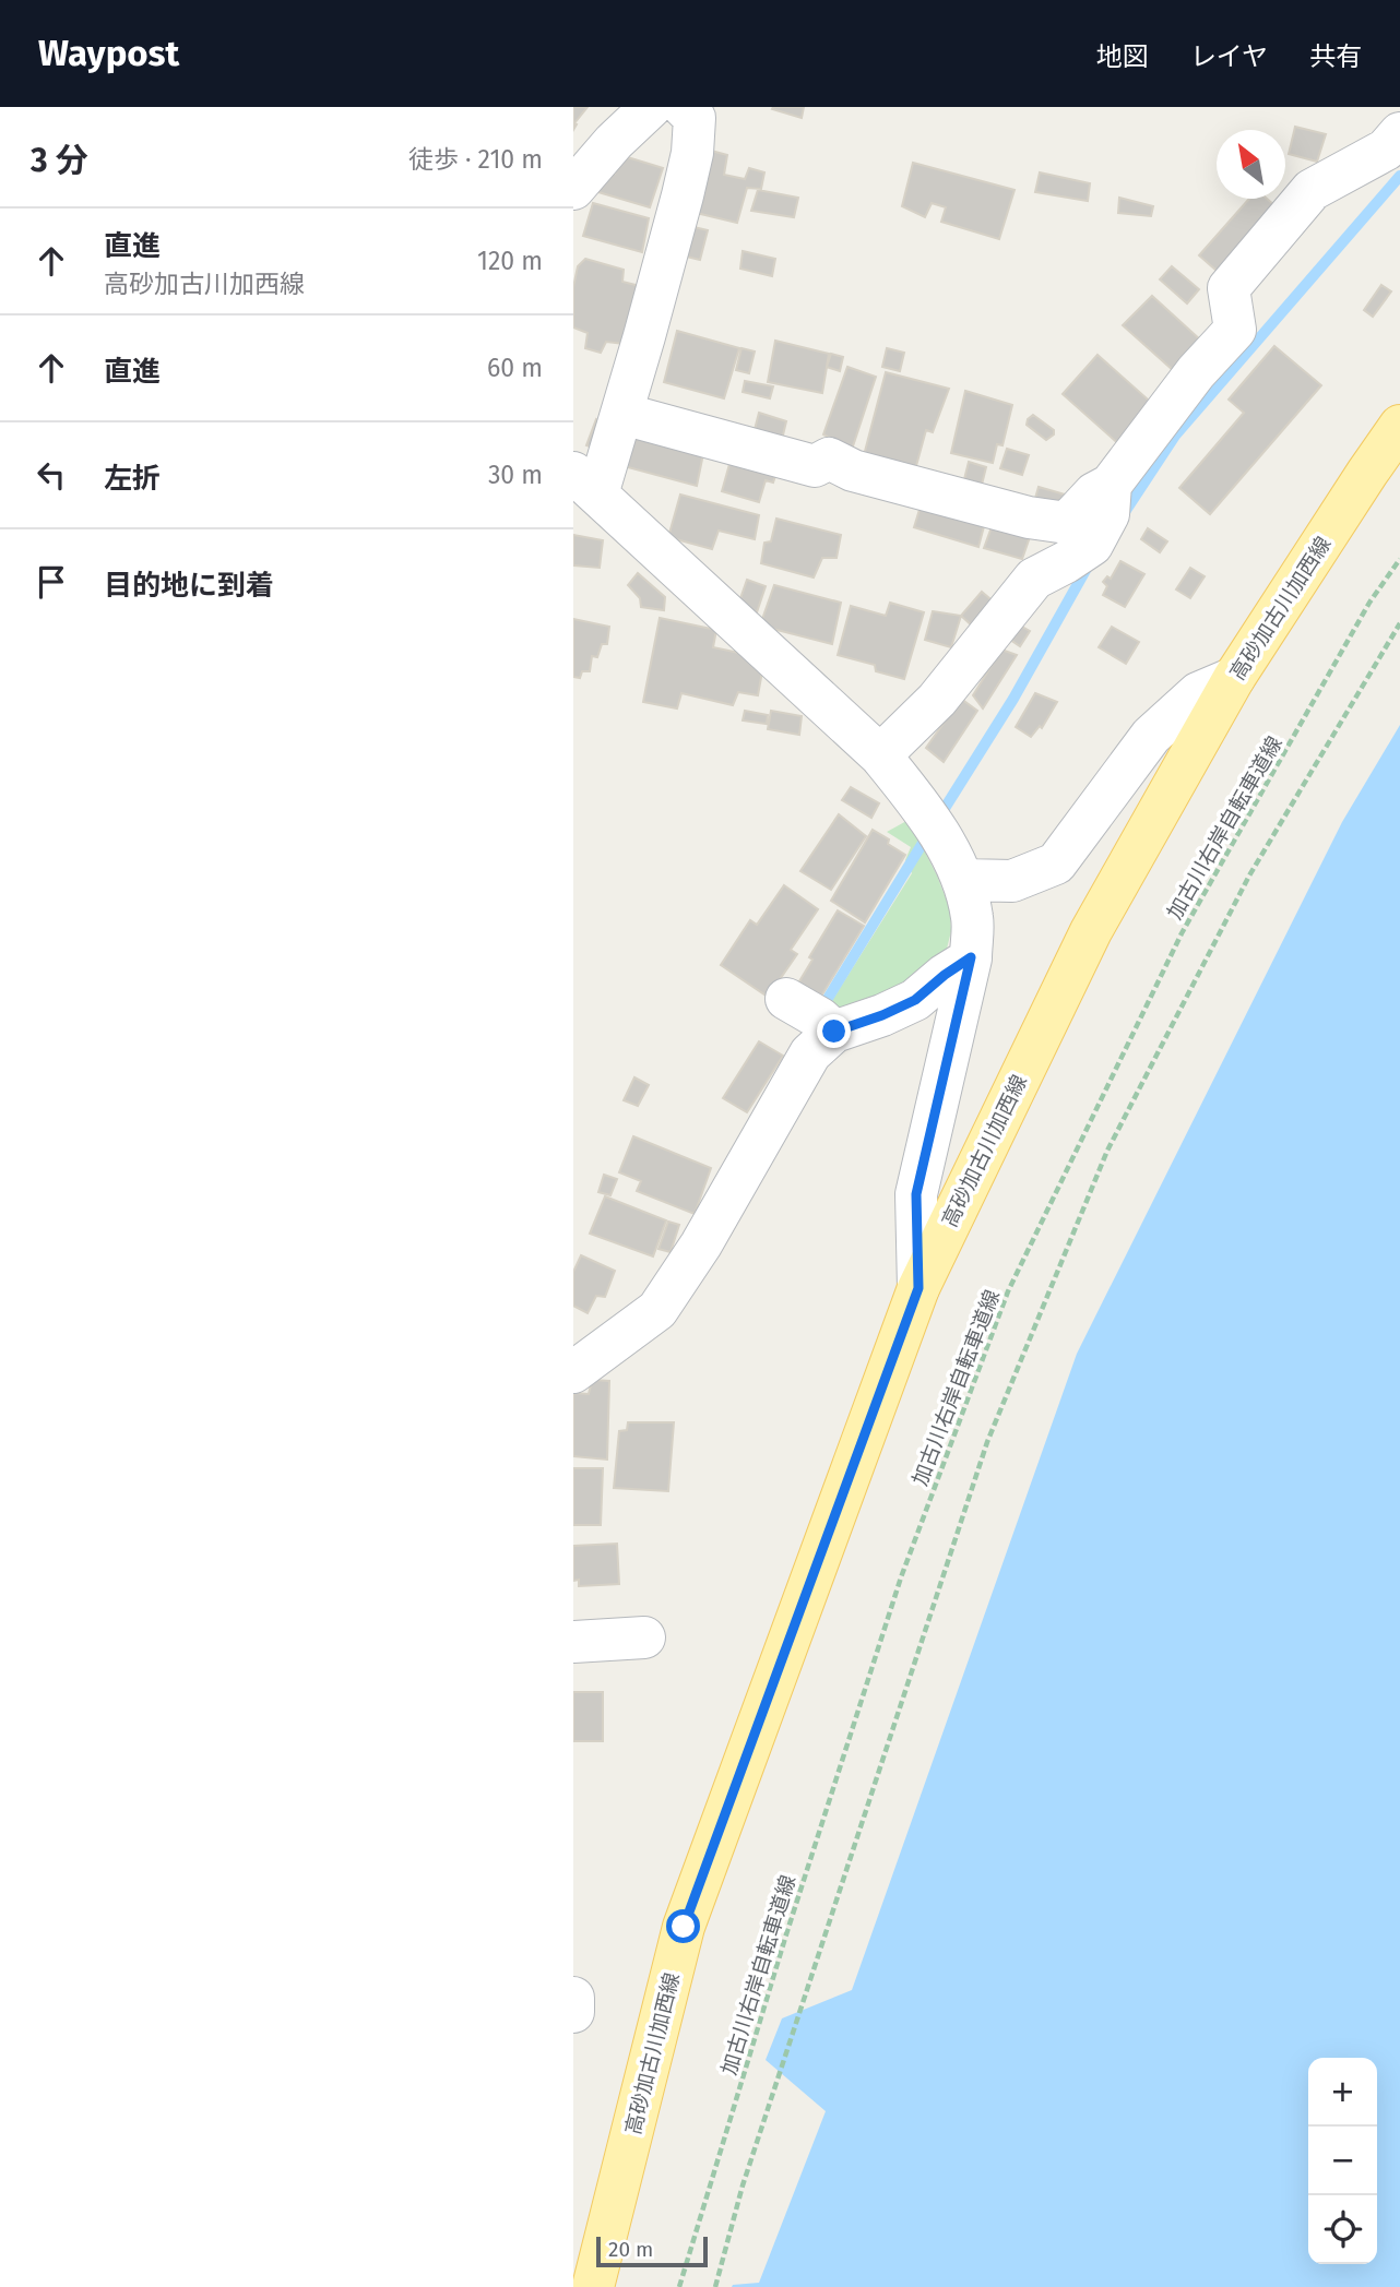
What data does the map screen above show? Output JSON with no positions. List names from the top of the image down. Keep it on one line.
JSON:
{"streets":{"main road":["高砂加古川加西線"],"path":["加古川右岸自転車道線"]},"scale_bar":"20 m","north":"top left","page":{"header":"Waypost","nav":["地図","レイヤ","共有"],"heading":["3 分","徒歩 · 210 m"],"list":[["直進","高砂加古川加西線","120 m"],["直進","60 m"],["左折","30 m"],"目的地に到着"],"map_buttons":["+","−"],"scale":"20 m"}}
